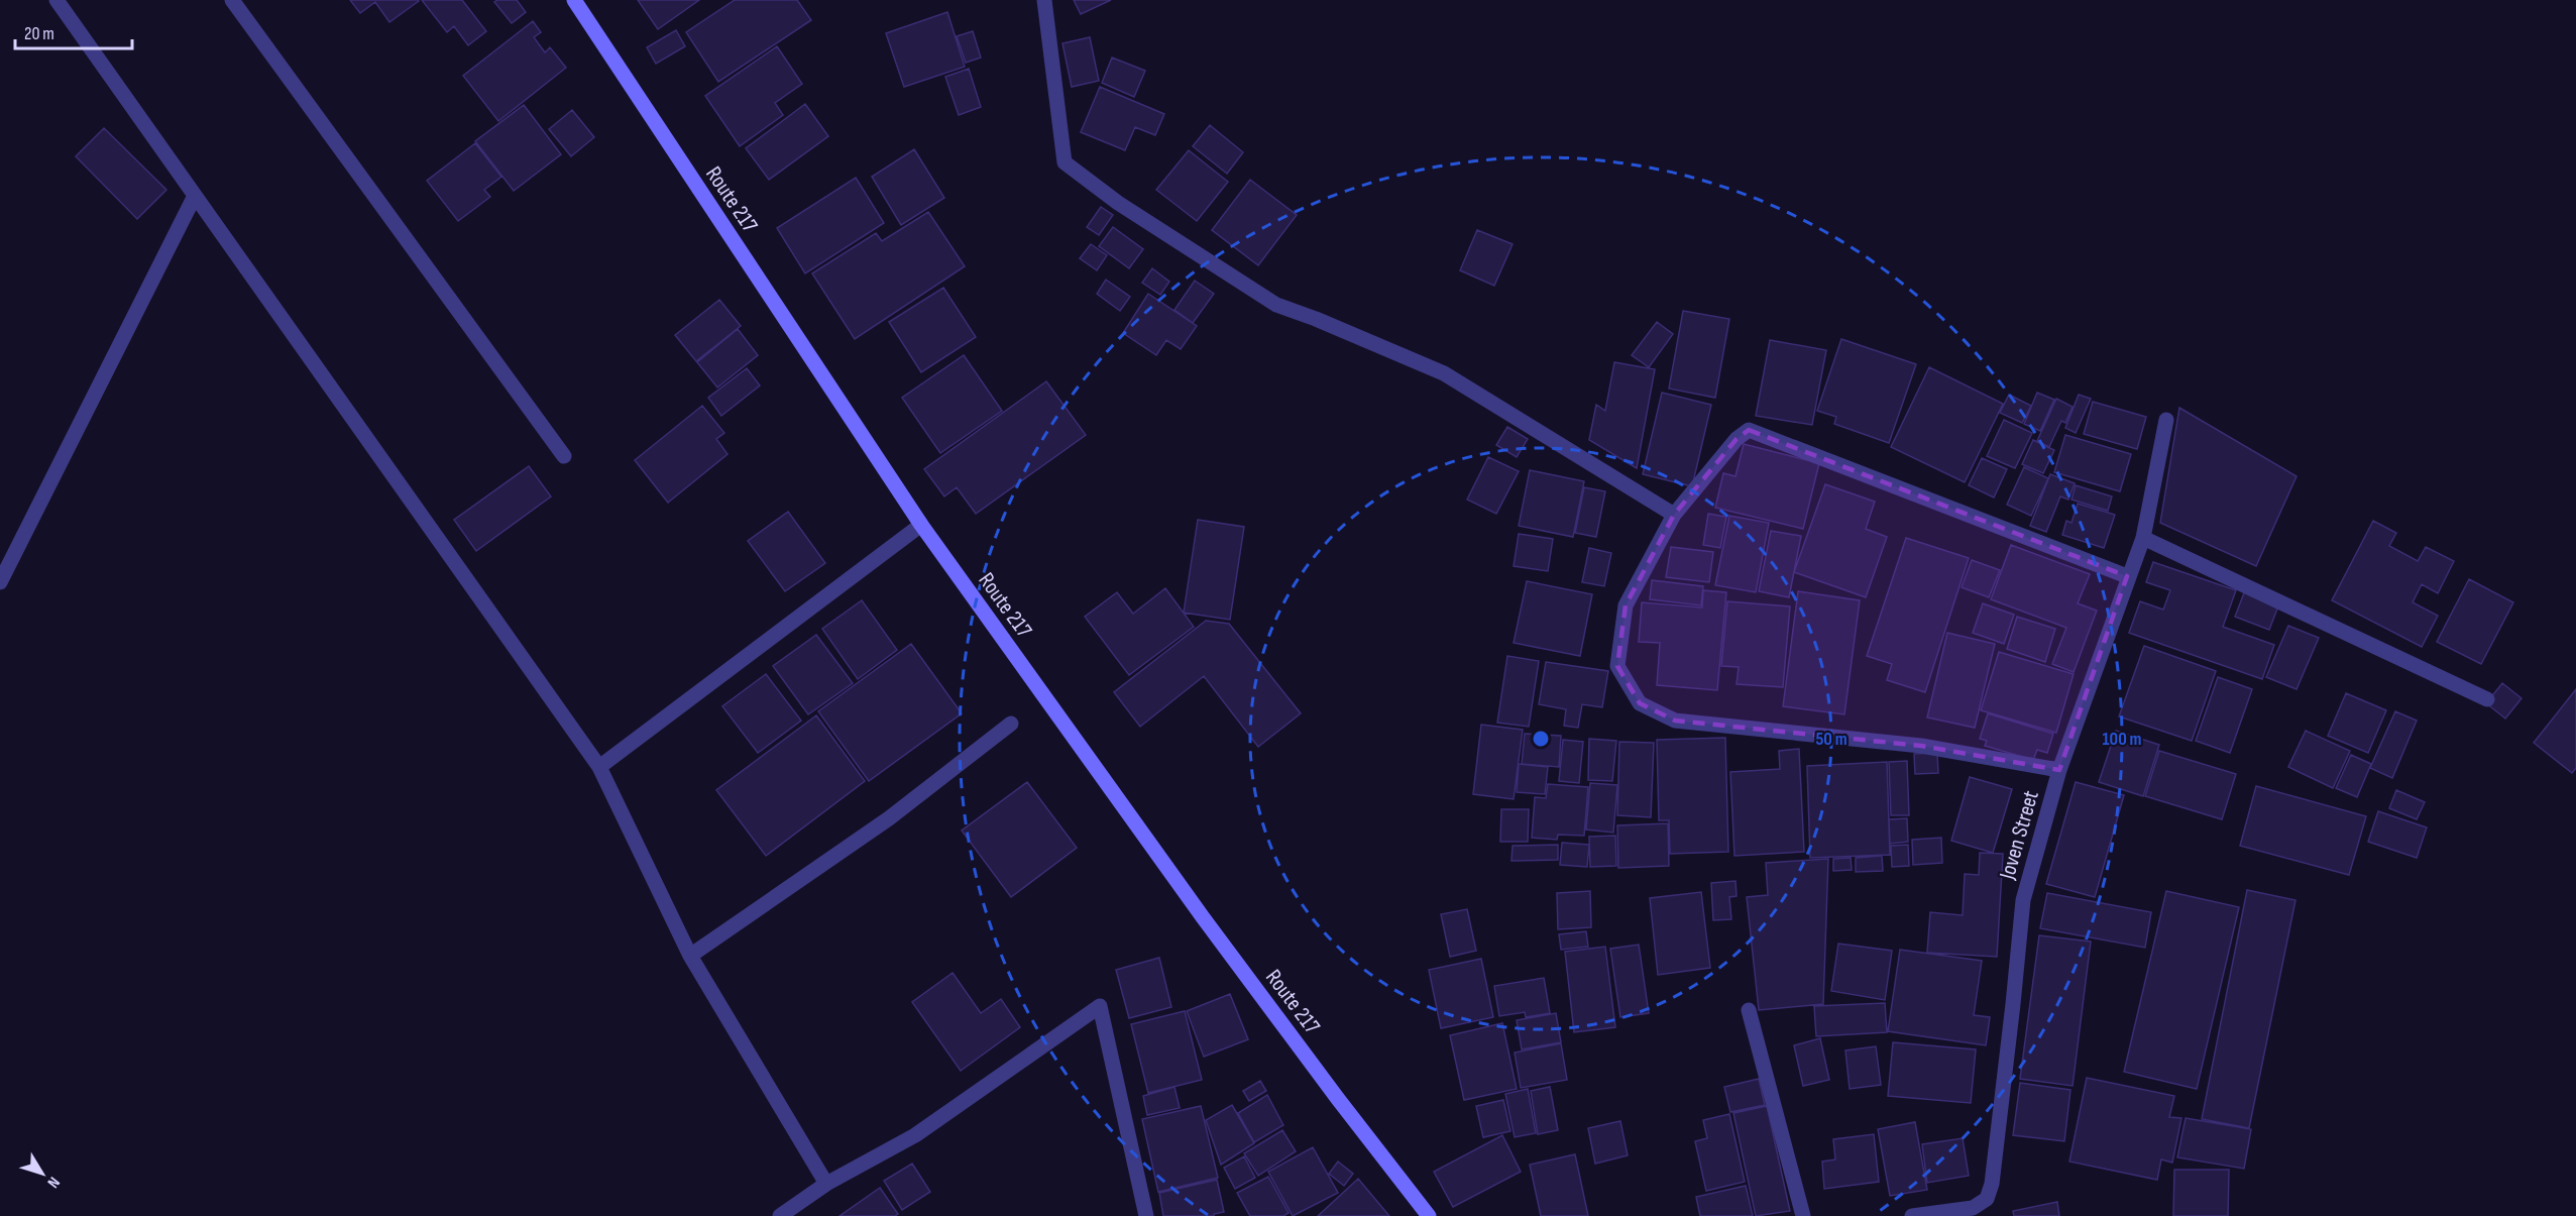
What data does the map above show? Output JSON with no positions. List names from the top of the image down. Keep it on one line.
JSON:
{"streets":{"main road":["Route 217"],"street":["Joven Street"]},"scale_bar":"20 m","north":"bottom right","rings":["50 m","100 m"]}
